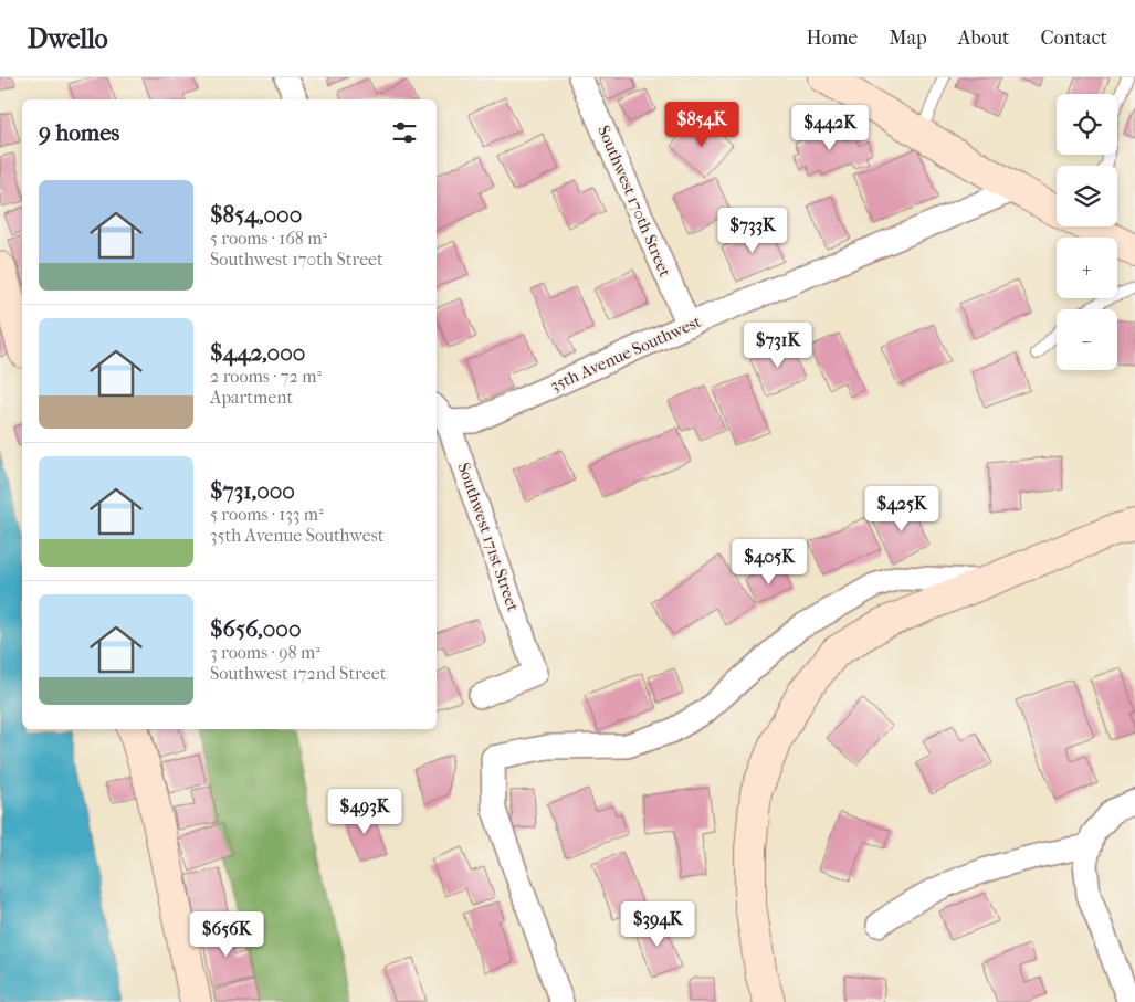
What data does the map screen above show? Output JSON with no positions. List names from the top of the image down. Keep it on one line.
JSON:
{"streets":{"street":["Southwest 170th Street","35th Avenue Southwest","Southwest 171st Street"]},"crossings":[["Southwest 170th Street","35th Avenue Southwest"],["35th Avenue Southwest","Southwest 171st Street"]],"page":{"header":"Dwello","nav":["Home","Map","About","Contact"],"map_buttons":["+","−"],"heading":"9 homes","price":["$854K","$442K","$733K","$731K","$425K","$405K","$493K","$394K","$656K"],"list":[{"name":"$854,000","note":"5 rooms · 168 m² · Southwest 170th Street"},{"name":"$442,000","note":"2 rooms · 72 m² · Apartment"},{"name":"$731,000","note":"5 rooms · 133 m² · 35th Avenue Southwest"},{"name":"$656,000","note":"3 rooms · 98 m² · Southwest 172nd Street"}]}}
